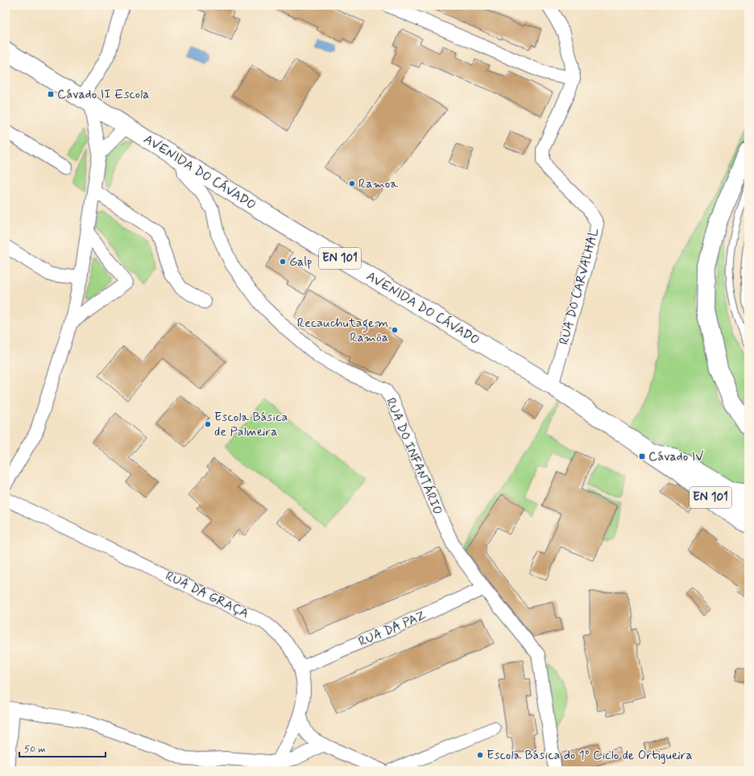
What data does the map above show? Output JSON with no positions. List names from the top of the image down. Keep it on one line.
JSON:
{"streets":{"main road":["AVENIDA DO CÁVADO","EN 101"],"street":["RUA DO CARVALHAL","RUA DO INFANTÁRIO","RUA DA GRAÇA","RUA DA PAZ"]},"crossings":[["AVENIDA DO CÁVADO","RUA DO CARVALHAL"],["AVENIDA DO CÁVADO","RUA DO INFANTÁRIO"],["RUA DO INFANTÁRIO","RUA DA PAZ"],["RUA DA GRAÇA","RUA DA PAZ"]],"places":{"transit":["Cávado II Escola","Cávado IV"],"other":["Ramoa","Galp","Recauchutagem Ramôa","Escola Básica de Palmeira","Escola Básica do 1º Ciclo de Ortigueira"]},"scale_bar":"50 m"}
